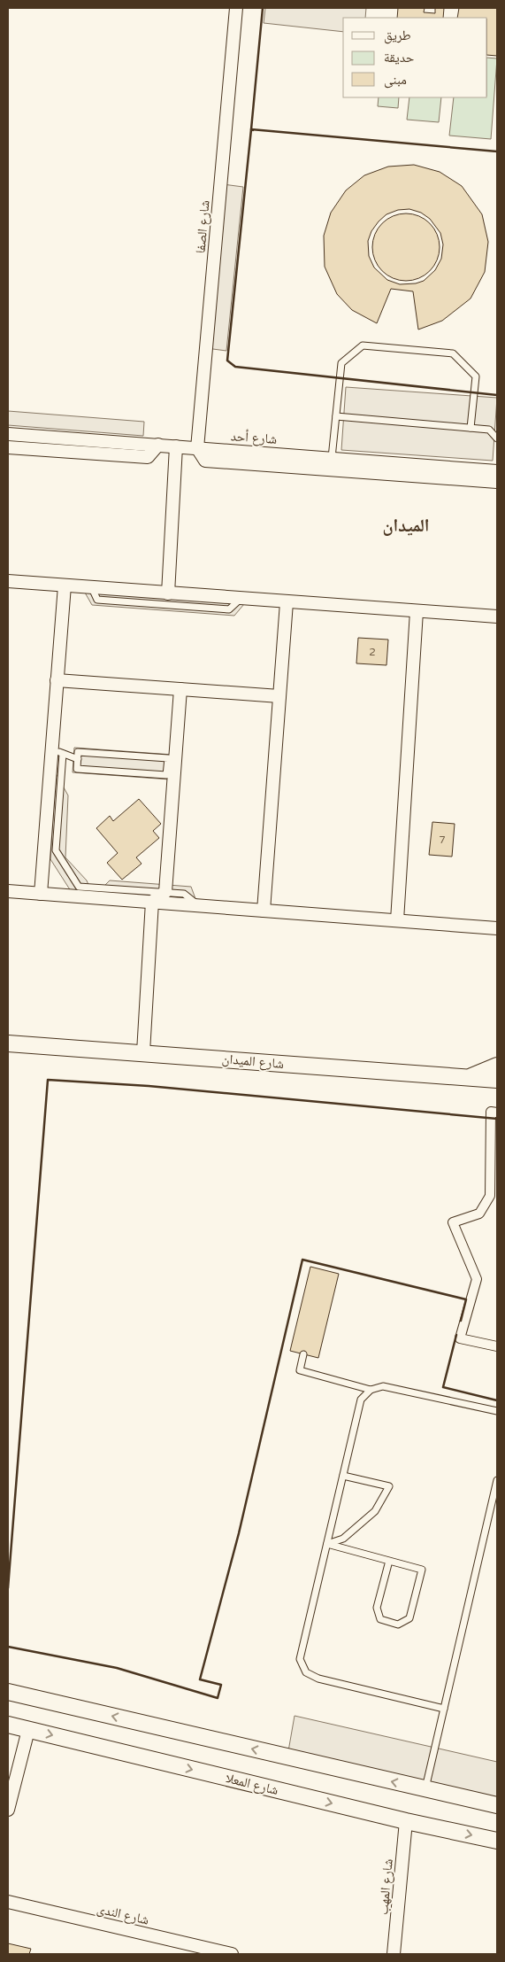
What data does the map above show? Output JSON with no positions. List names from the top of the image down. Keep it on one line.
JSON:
{"streets":{"street":["شارع الصفا","شارع أحد","شارع الميدان","شارع المعلا","شارع المهب","شارع الندى"]},"crossings":[["شارع الصفا","شارع أحد"],["شارع المعلا","شارع المهب"]],"districts":["الميدان"],"house_numbers":["2","7"],"legend":["طريق","حديقة","مبنى"]}
